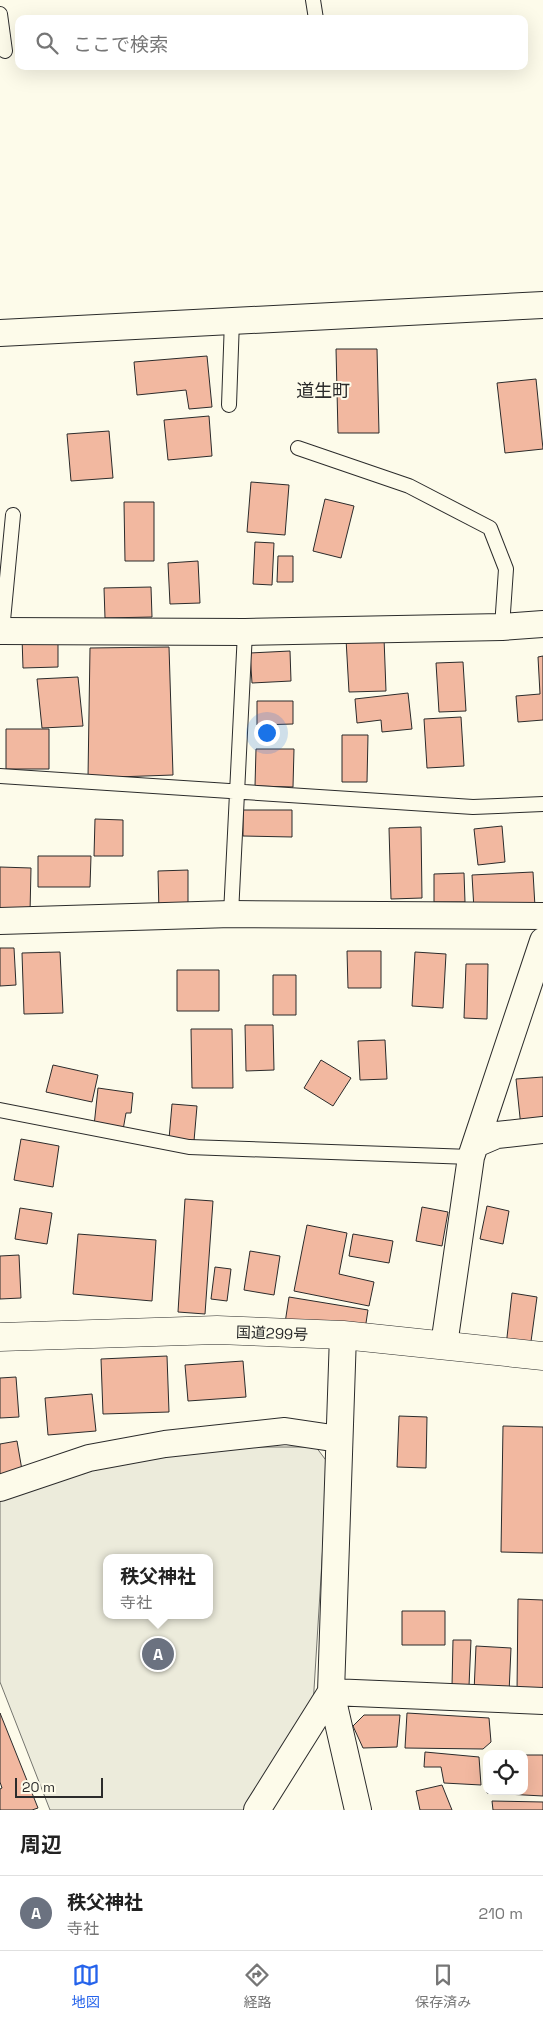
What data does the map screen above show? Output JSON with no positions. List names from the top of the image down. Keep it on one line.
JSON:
{"streets":{"highway":["国道299号"]},"districts":["道生町"],"scale_bar":"20 m","page":{"search":"ここで検索","popup":["秩父神社","寺社"],"pins":"A","scale":"20 m","heading":"周辺","list":[{"mark":"A","name":"秩父神社","note":"寺社","value":"210 m"}],"nav":["地図","経路","保存済み"]}}
